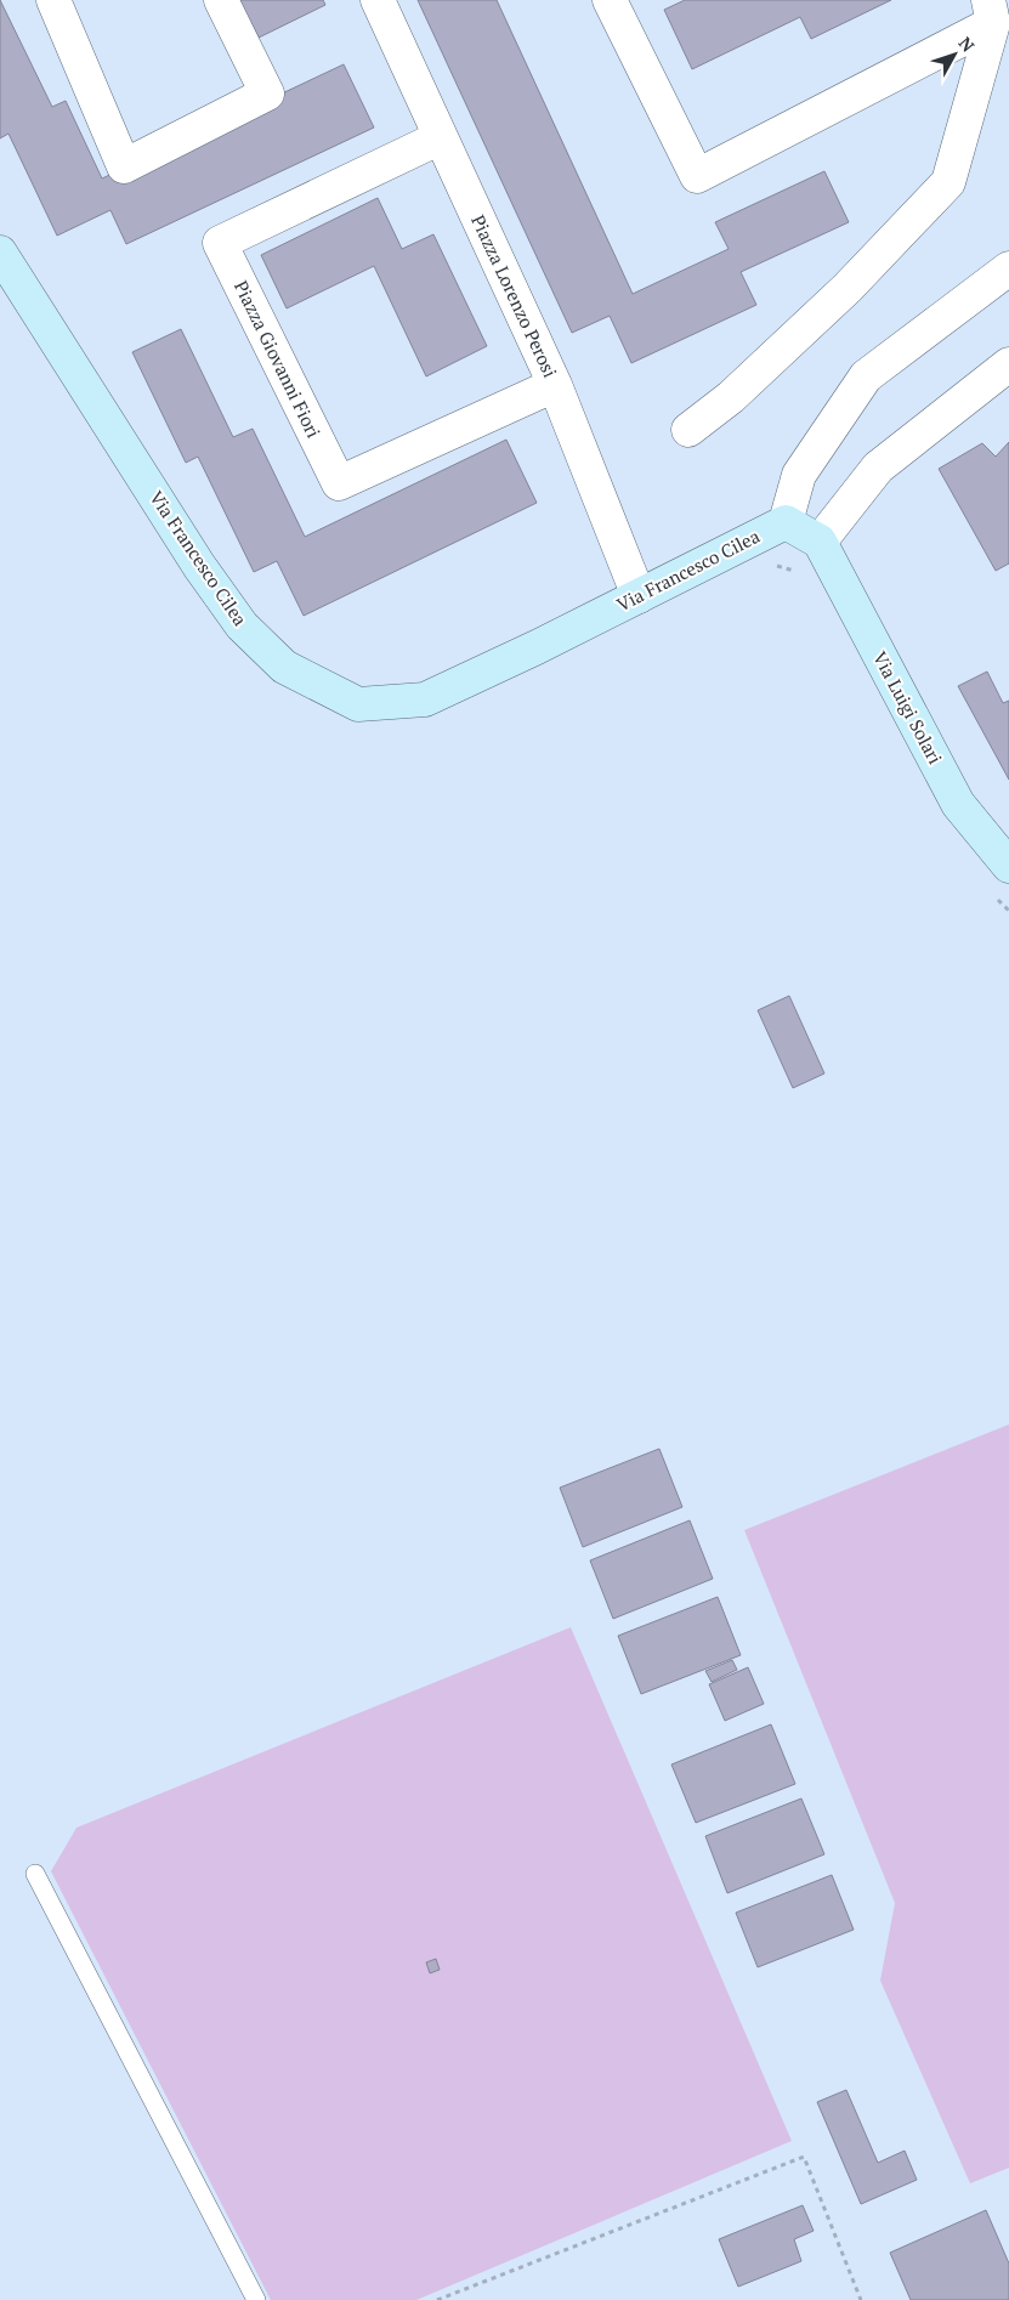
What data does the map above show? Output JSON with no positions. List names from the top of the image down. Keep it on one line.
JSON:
{"streets":{"main road":["Via Francesco Cilea","Via Luigi Solari"],"street":["Piazza Lorenzo Perosi","Piazza Giovanni Fiori"]},"crossings":[["Piazza Lorenzo Perosi","Piazza Giovanni Fiori"],["Piazza Lorenzo Perosi","Via Francesco Cilea"]],"north":"top right"}
